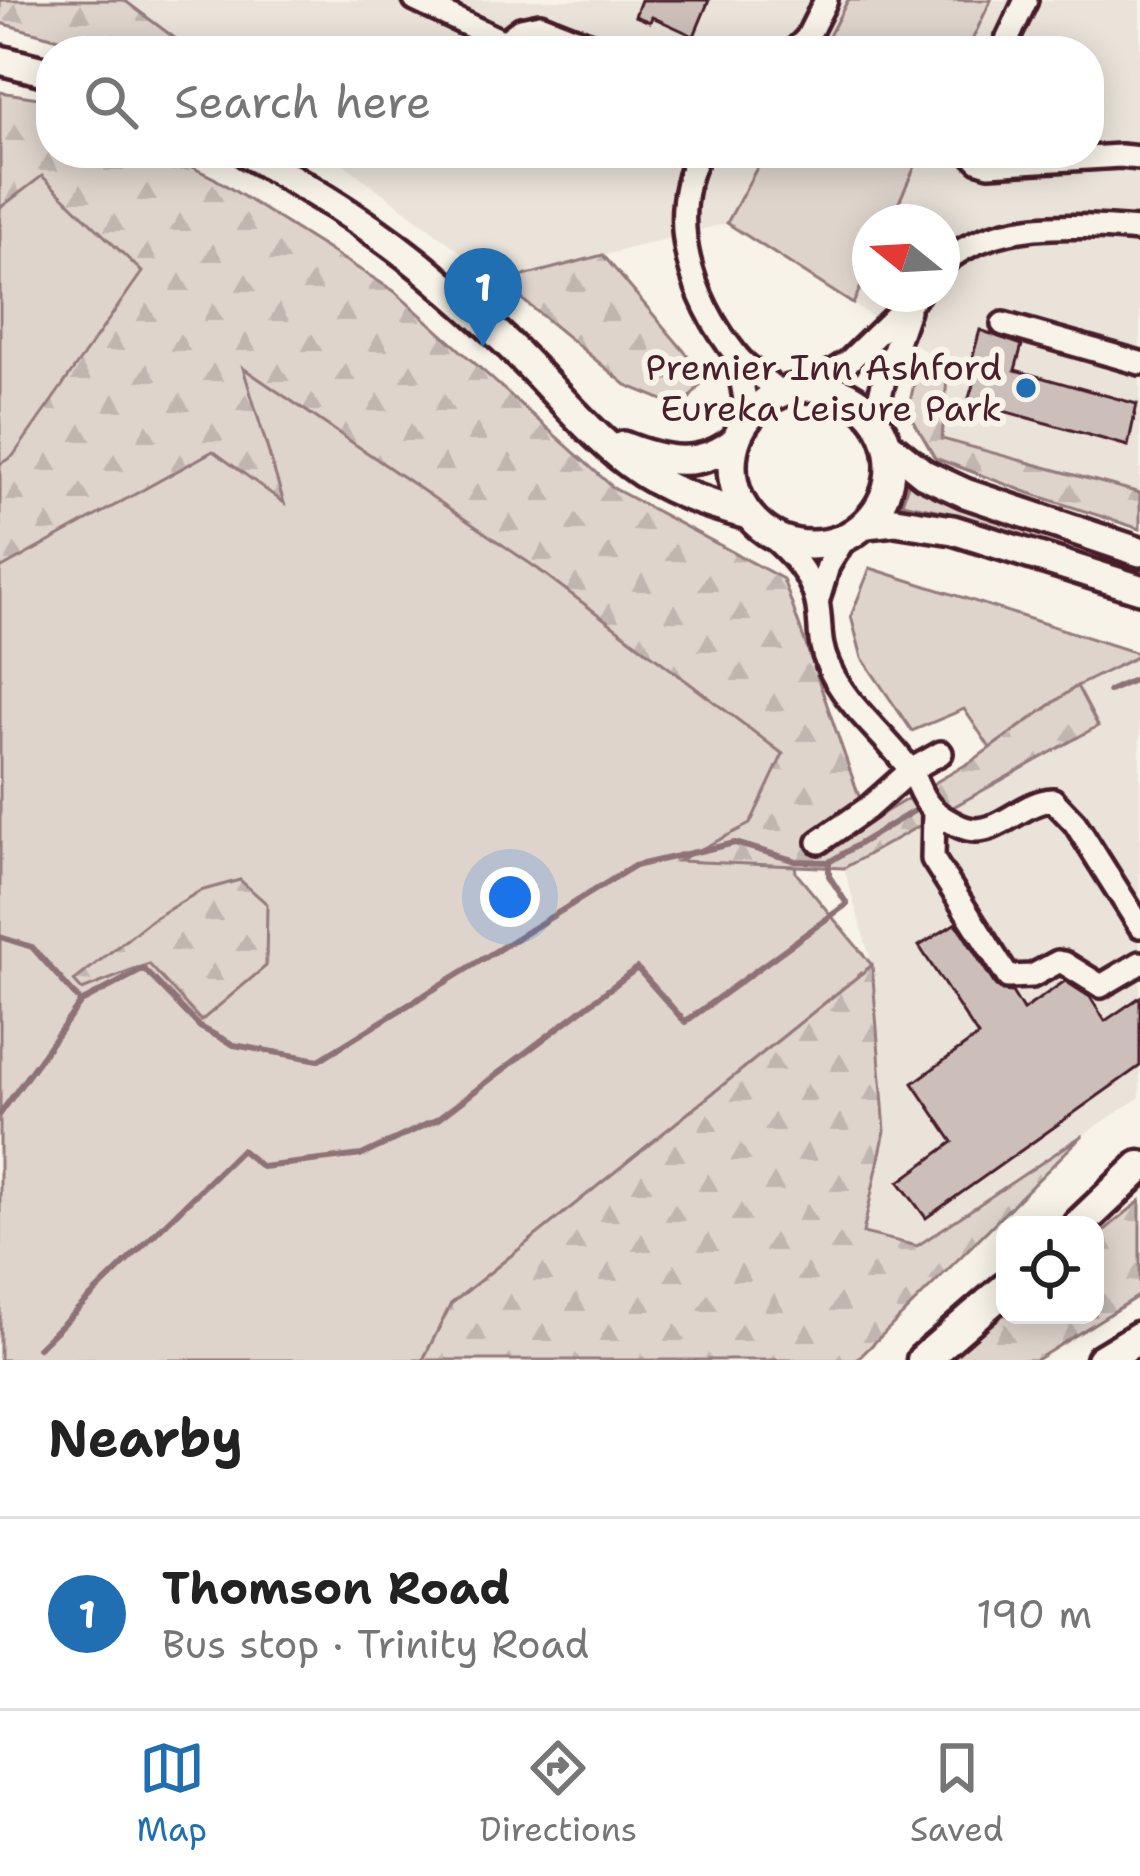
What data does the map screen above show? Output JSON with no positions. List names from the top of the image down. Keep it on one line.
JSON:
{"places":["Premier Inn Ashford Eureka Leisure Park"],"north":"left","page":{"search":"Search here","pins":"1","heading":"Nearby","list":[{"mark":"1","name":"Thomson Road","note":"Bus stop · Trinity Road","value":"190 m"}],"nav":["Map","Directions","Saved"]}}
